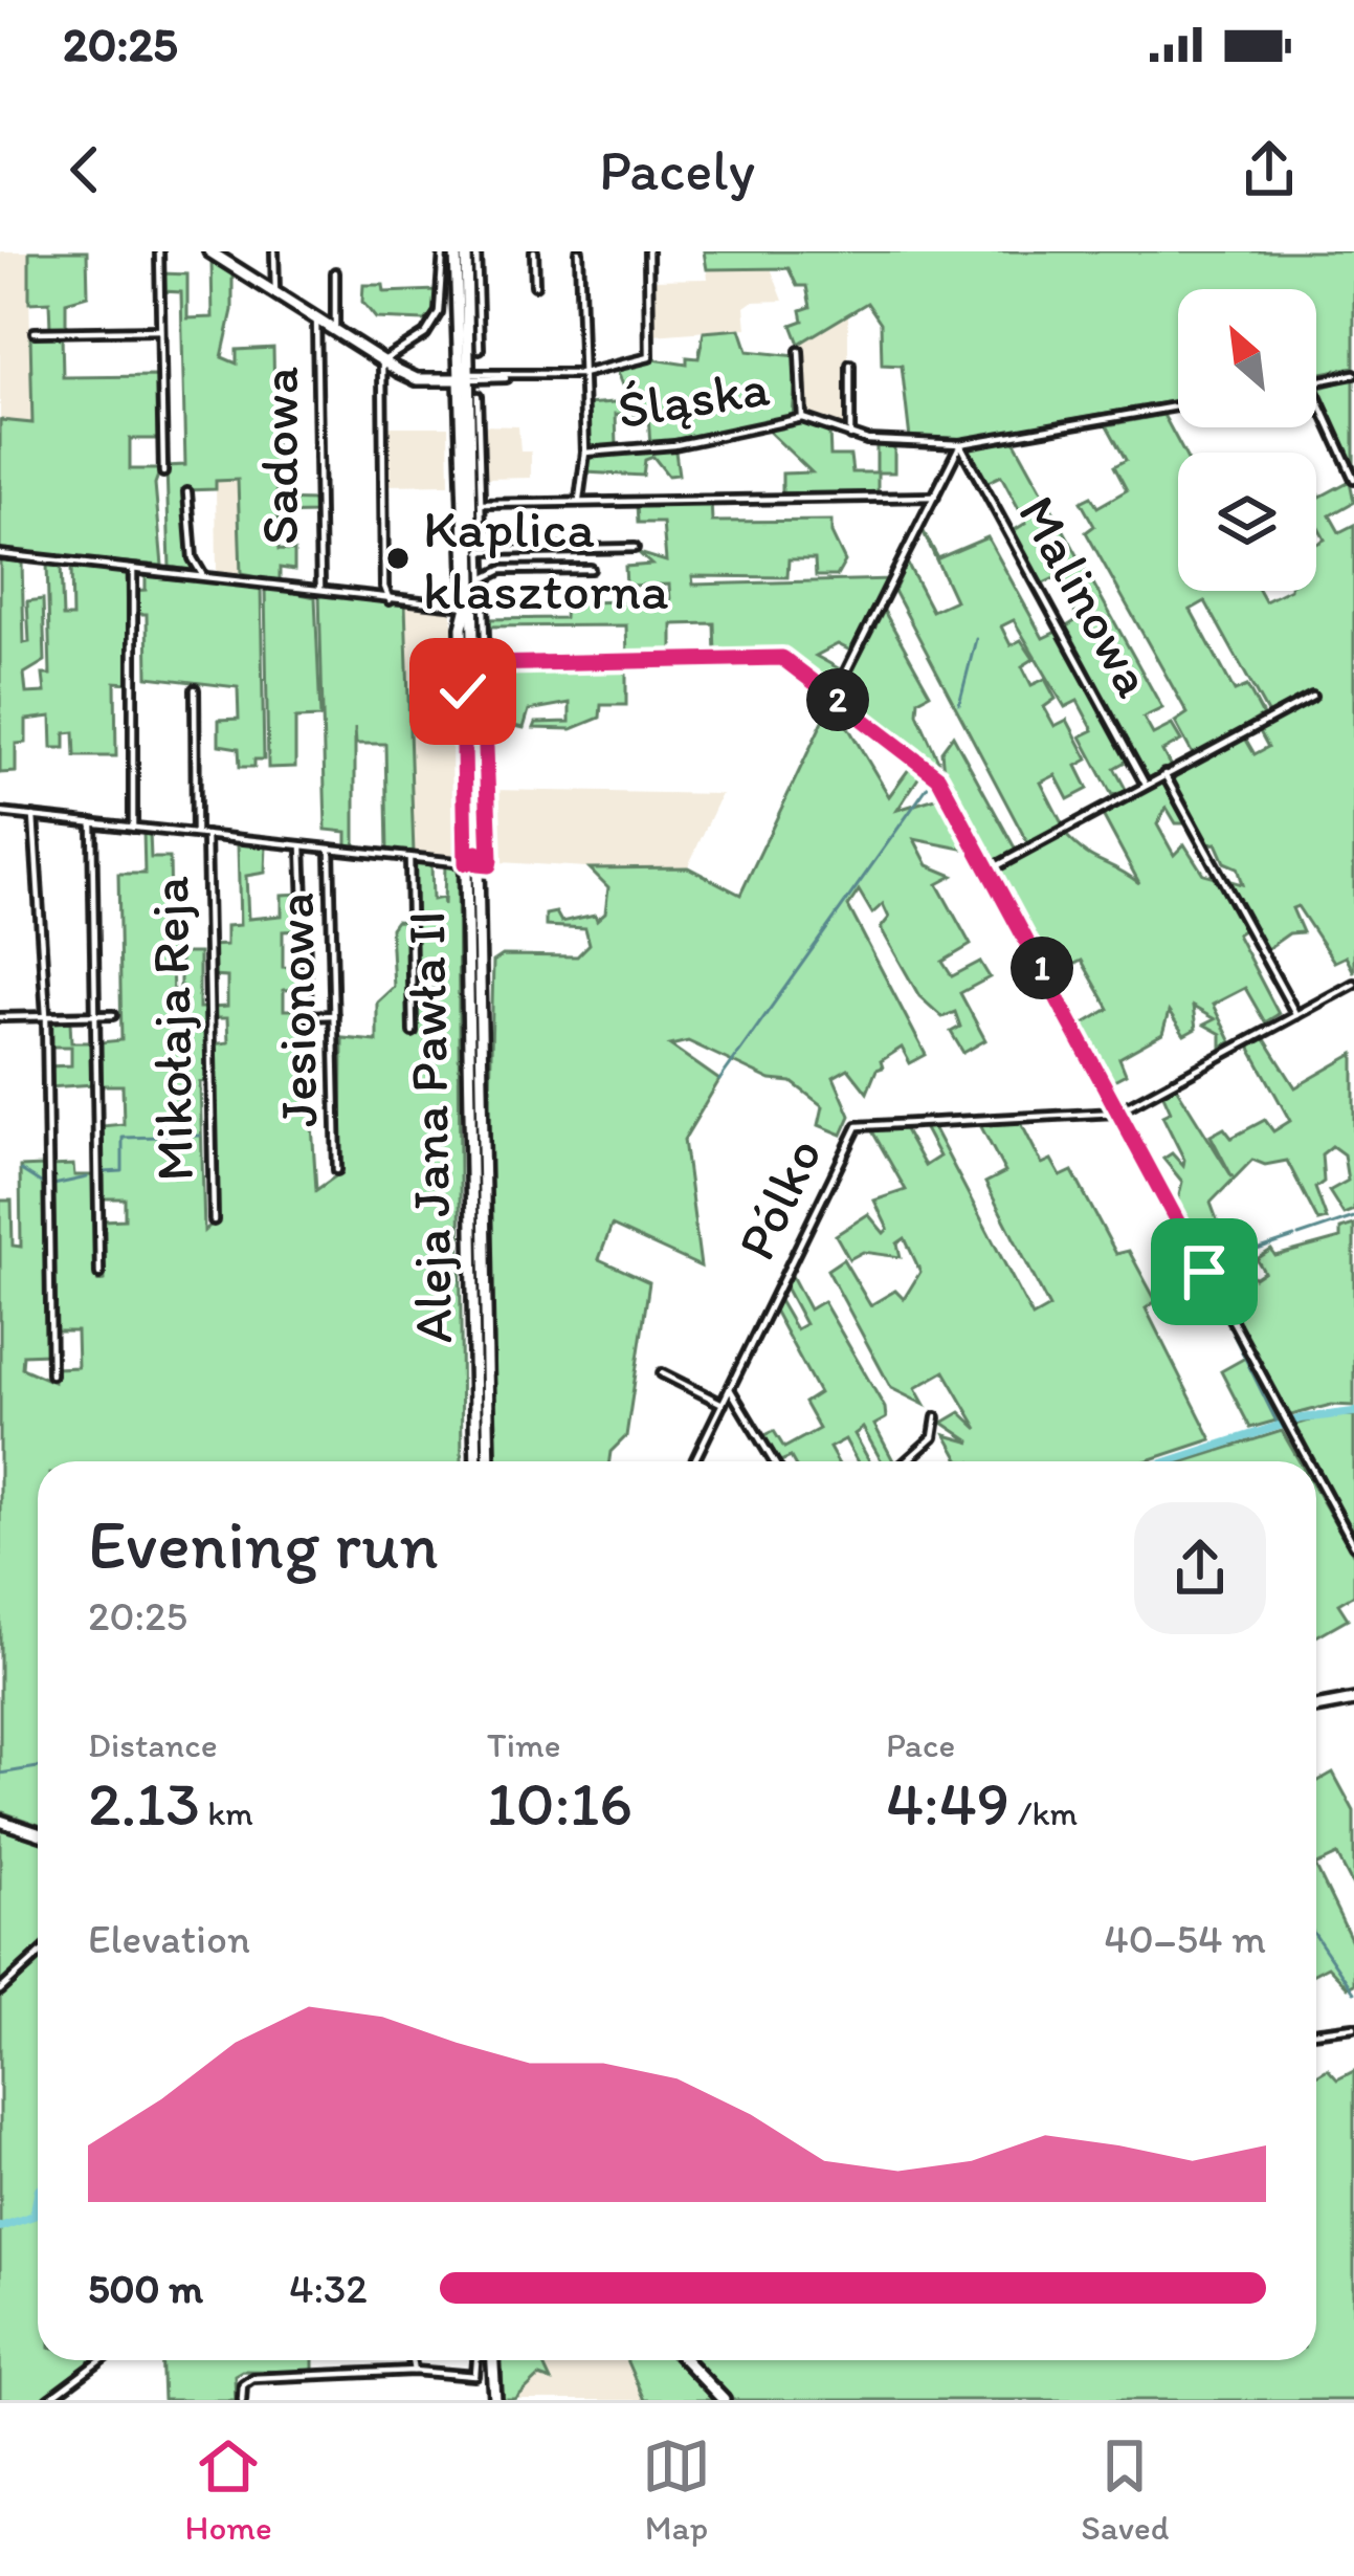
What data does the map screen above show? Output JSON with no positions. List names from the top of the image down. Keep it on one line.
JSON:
{"streets":{"main road":["Aleja Jana Pawła II"],"street":["Śląska","Sadowa","Malinowa","Jesionowa","Mikołaja Reja","Pólko"]},"crossings":[["Śląska","Malinowa"]],"places":["Kaplica klasztorna"],"north":"top left","page":{"status":"20:25","header":"Pacely","pins":["2","1"],"heading":["Evening run","20:25"],"stats":[["Distance","2.13 km"],["Time","10:16"],["Pace","4:49 /km"]],"chart":["Elevation","40–54 m"],"list":[{"name":"500 m","note":"4:32"}],"tabs":["Home","Map","Saved"]}}
